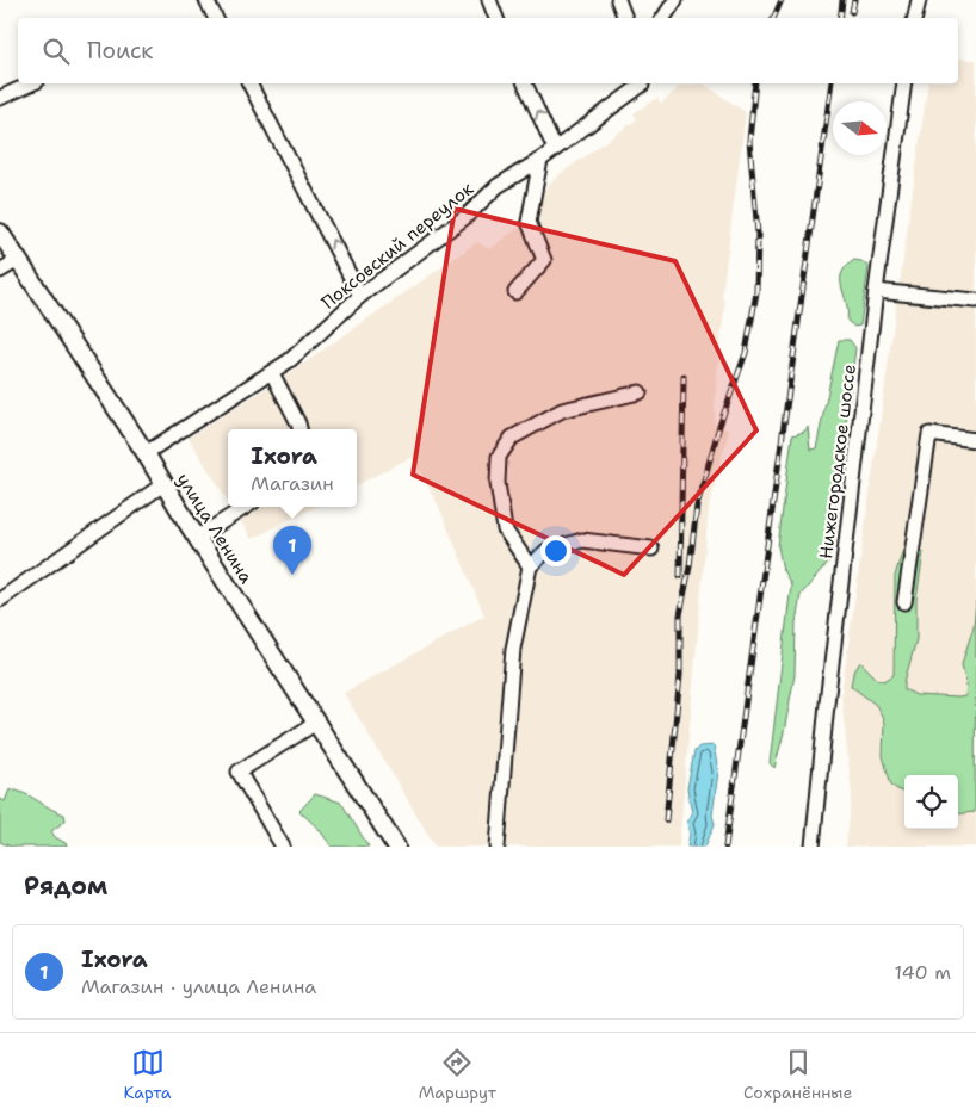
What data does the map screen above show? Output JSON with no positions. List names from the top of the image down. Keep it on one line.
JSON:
{"streets":{"main road":["улица Ленина"],"street":["Поксовский переулок","Нижегородское шоссе"]},"crossings":[["Поксовский переулок","улица Ленина"]],"north":"right","page":{"search":"Поиск","popup":["Ixora","Магазин"],"pins":"1","heading":"Рядом","list":[{"mark":"1","name":"Ixora","note":"Магазин · улица Ленина","value":"140 m"}],"nav":["Карта","Маршрут","Сохранённые"]}}
